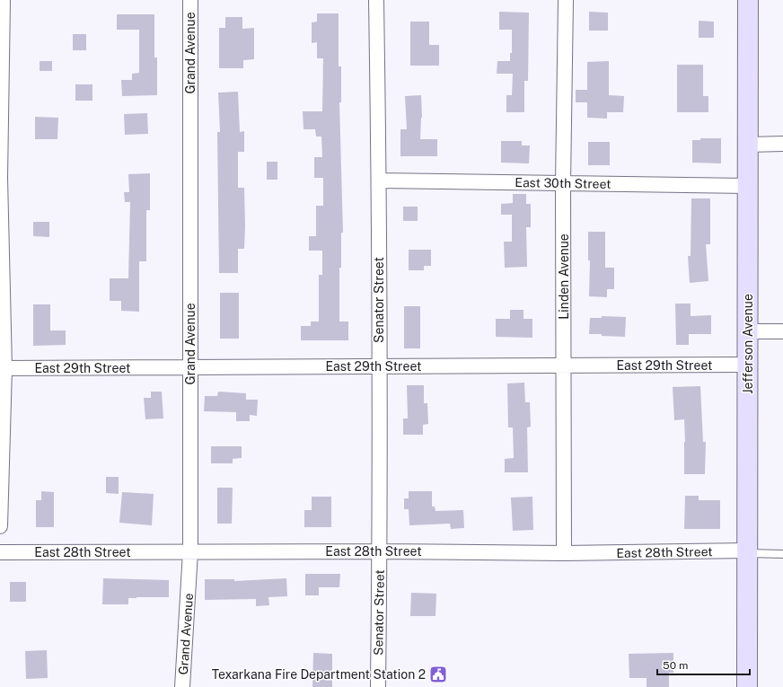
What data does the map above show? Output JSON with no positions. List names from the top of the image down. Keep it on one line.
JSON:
{"streets":{"main road":["Jefferson Avenue"],"street":["Grand Avenue","East 30th Street","Linden Avenue","Senator Street","East 29th Street","East 28th Street"]},"crossings":[["Grand Avenue","East 29th Street"],["Grand Avenue","East 28th Street"],["East 30th Street","Linden Avenue"],["East 30th Street","Senator Street"],["East 30th Street","Jefferson Avenue"],["Linden Avenue","East 29th Street"],["Linden Avenue","East 28th Street"],["Senator Street","East 29th Street"],["Senator Street","East 28th Street"],["Jefferson Avenue","East 29th Street"],["Jefferson Avenue","East 28th Street"]],"places":{"public building":["Texarkana Fire Department Station 2"]},"scale_bar":"50 m"}
